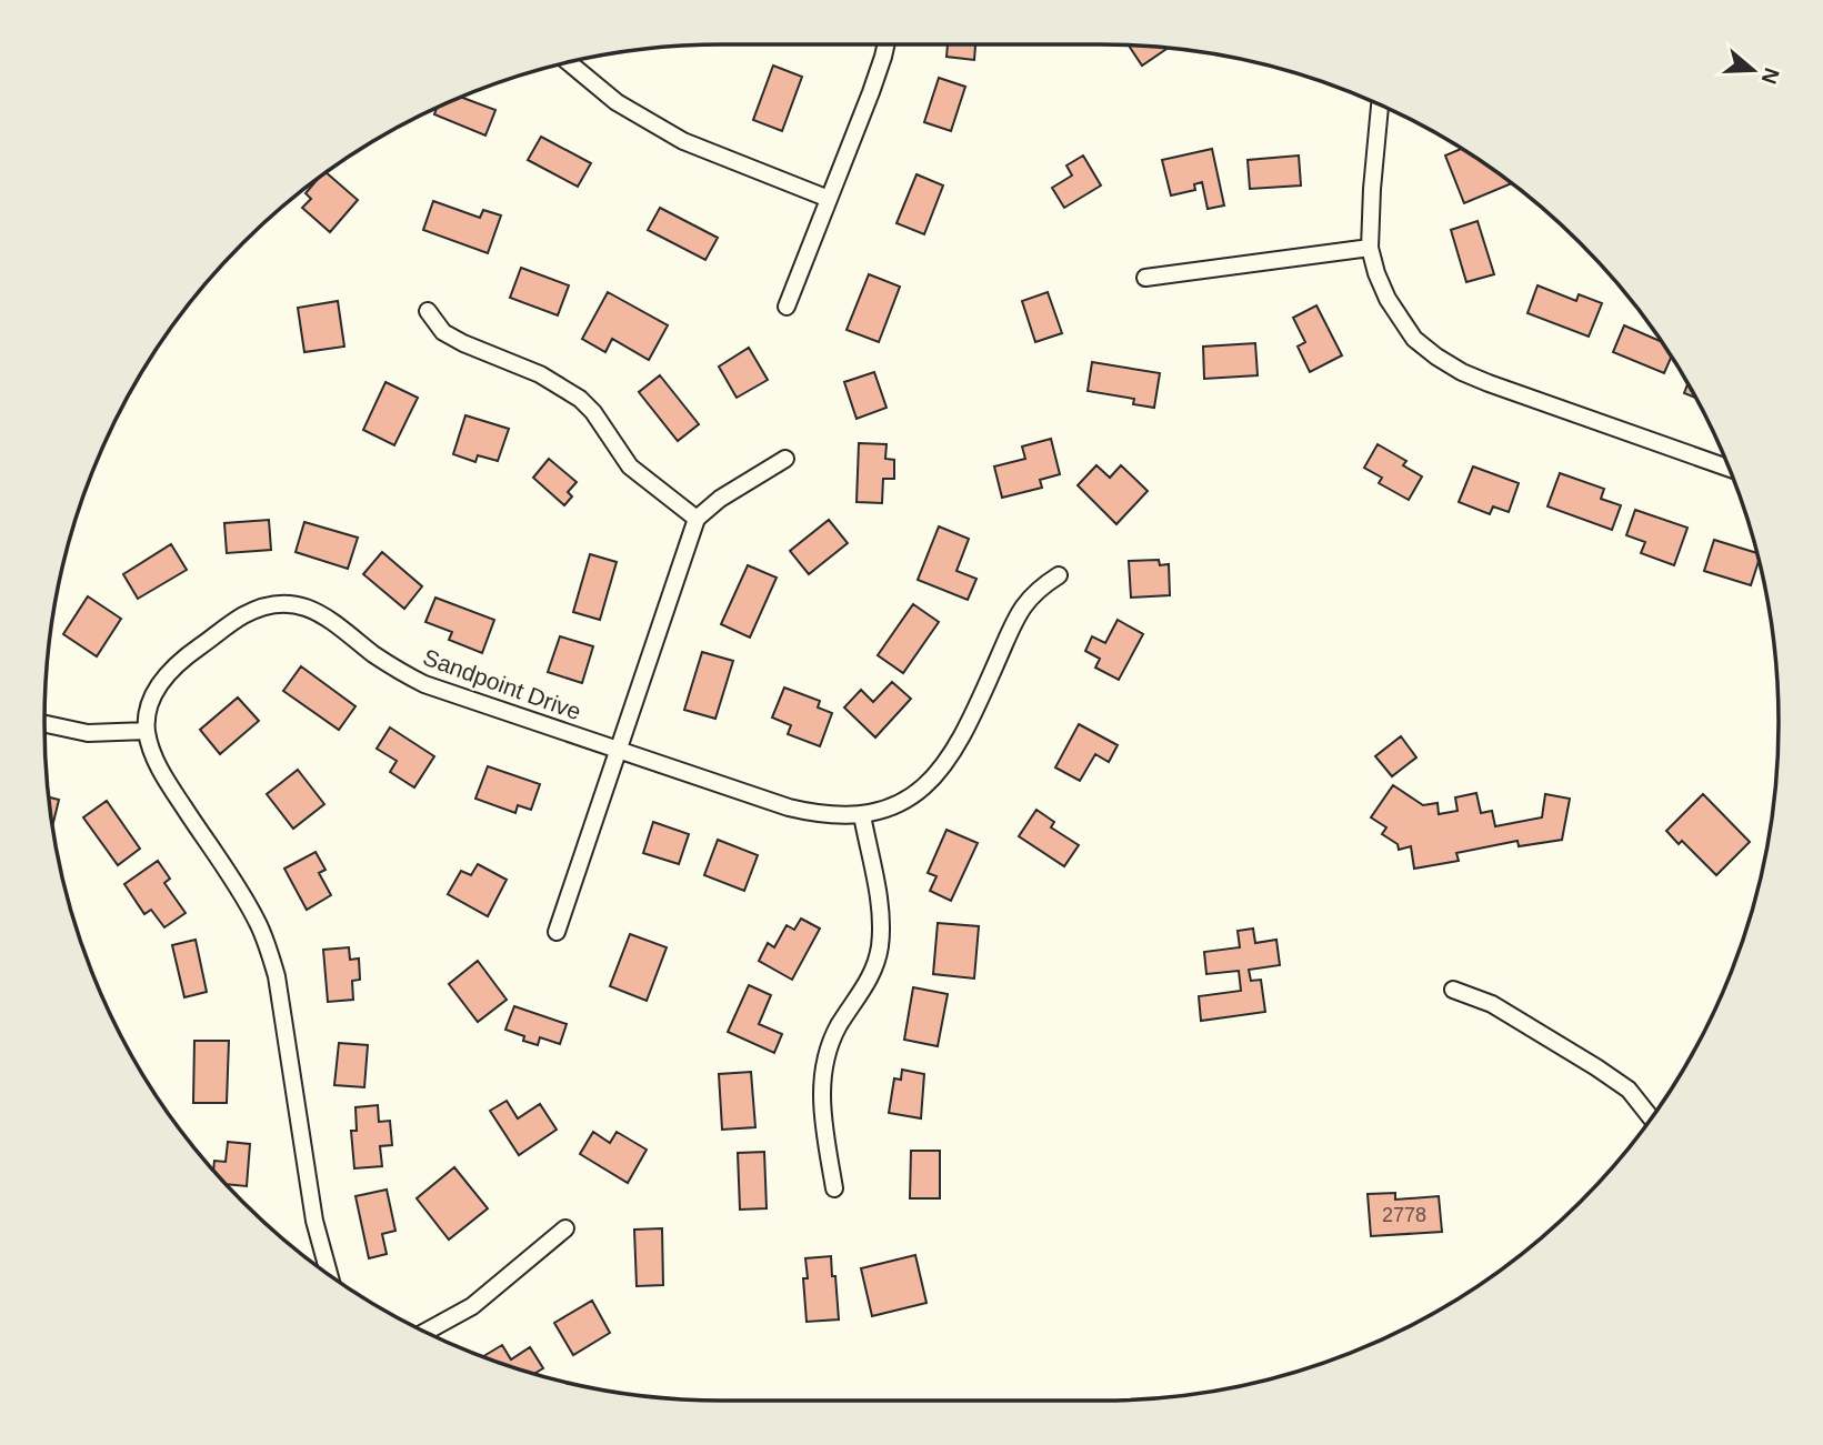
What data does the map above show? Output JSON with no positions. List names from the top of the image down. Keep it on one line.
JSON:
{"streets":{"street":["Sandpoint Drive"]},"house_numbers":["2778"],"north":"right"}
